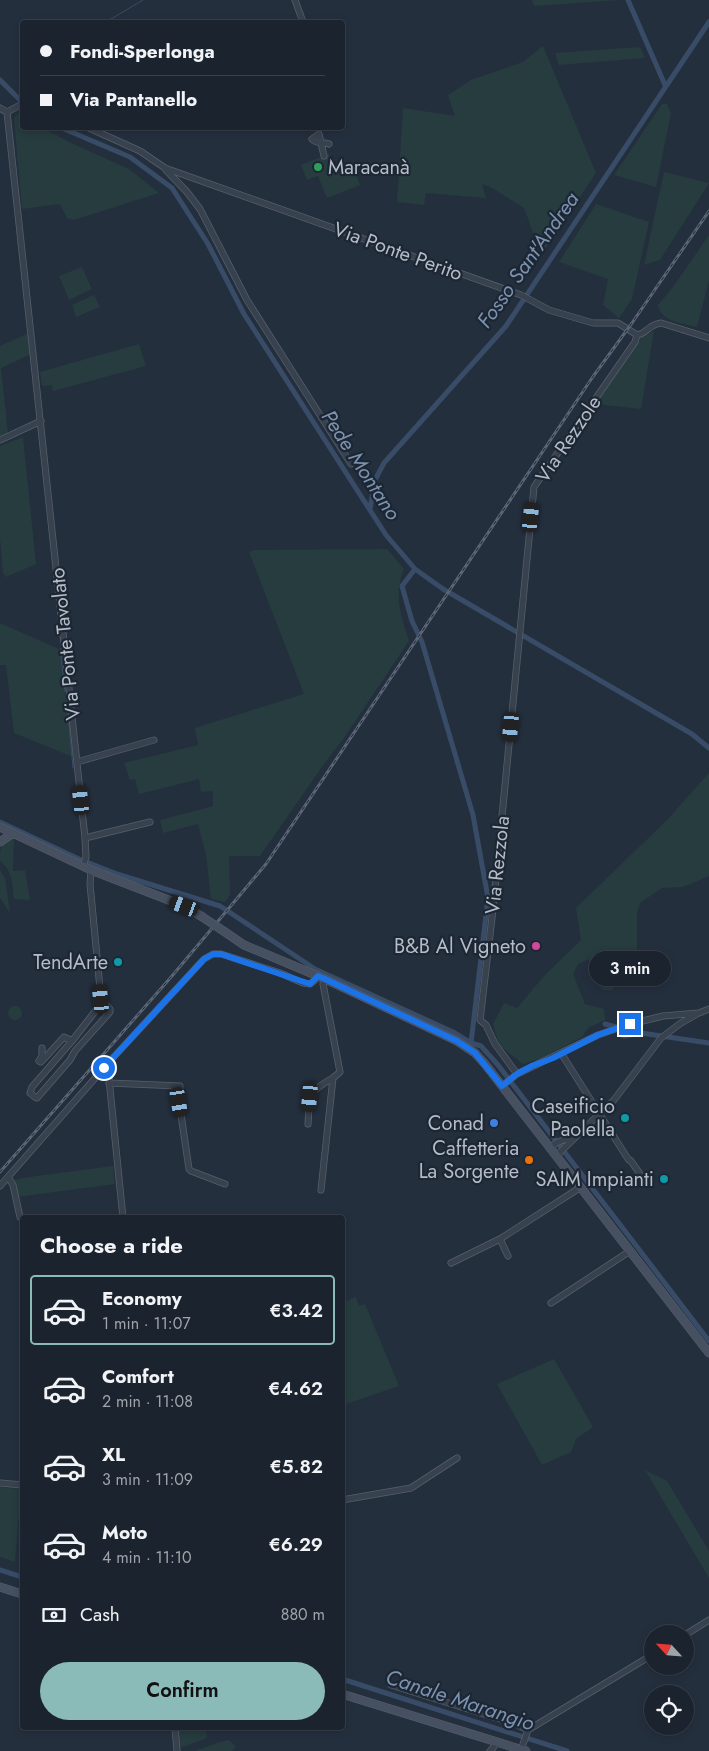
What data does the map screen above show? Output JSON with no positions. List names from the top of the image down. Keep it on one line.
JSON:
{"streets":{"street":["Via Ponte Perito","Via Rezzole","Via Ponte Tavolato","Via Rezzola"]},"crossings":[["Via Ponte Perito","Via Rezzole"],["Via Rezzole","Via Rezzola"]],"water":["Fosso Sant'Andrea","Pede Montano","Canale Marangio"],"places":["Maracanà","B&B Al Vigneto","TendArte","Caseificio Paolella","Conad","Caffetteria La Sorgente","SAIM Impianti"],"north":"top left","page":{"banner":["Fondi-Sperlonga","Via Pantanello"],"bubble":"3 min","heading":"Choose a ride","list":[{"name":"Economy","note":"1 min · 11:07","value":"€3.42"},{"name":"Comfort","note":"2 min · 11:08","value":"€4.62"},{"name":"XL","note":"3 min · 11:09","value":"€5.82"},{"name":"Moto","note":"4 min · 11:10","value":"€6.29"}],"pay":["Cash","880 m"],"buttons":"Confirm"}}
